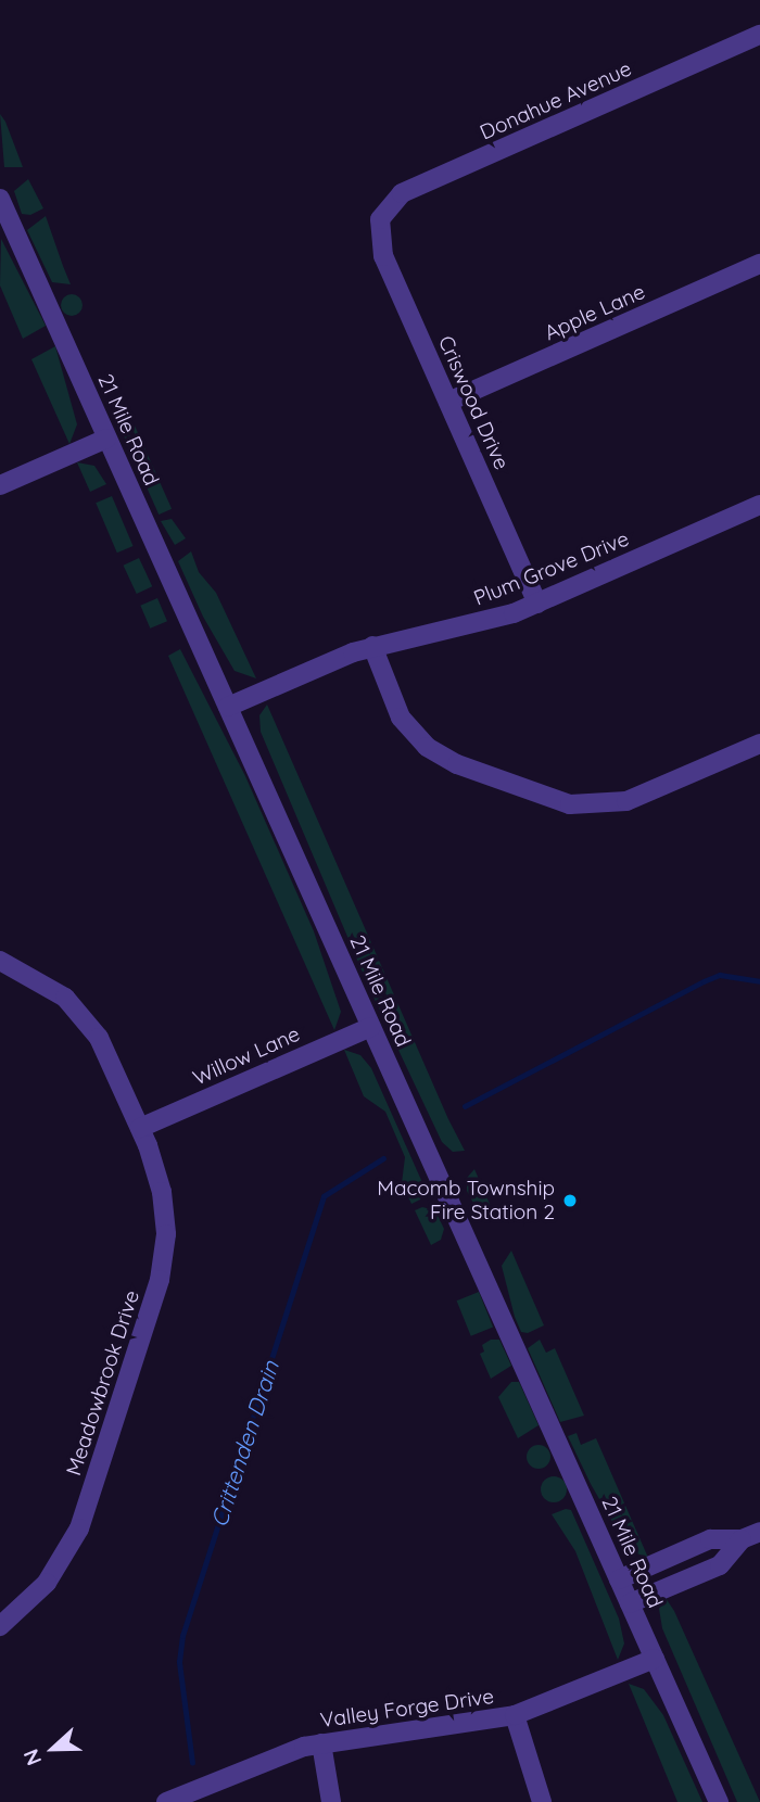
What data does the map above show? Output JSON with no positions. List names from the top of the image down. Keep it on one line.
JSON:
{"streets":{"street":["Donahue Avenue","Apple Lane","Criswood Drive","21 Mile Road","Plum Grove Drive","Willow Lane","Meadowbrook Drive","Valley Forge Drive"]},"crossings":[["Donahue Avenue","Criswood Drive"],["Apple Lane","Criswood Drive"],["Criswood Drive","Plum Grove Drive"],["21 Mile Road","Plum Grove Drive"],["21 Mile Road","Willow Lane"],["21 Mile Road","Valley Forge Drive"],["Willow Lane","Meadowbrook Drive"]],"water":["Crittenden Drain"],"places":["Macomb Township Fire Station 2"],"north":"left"}
